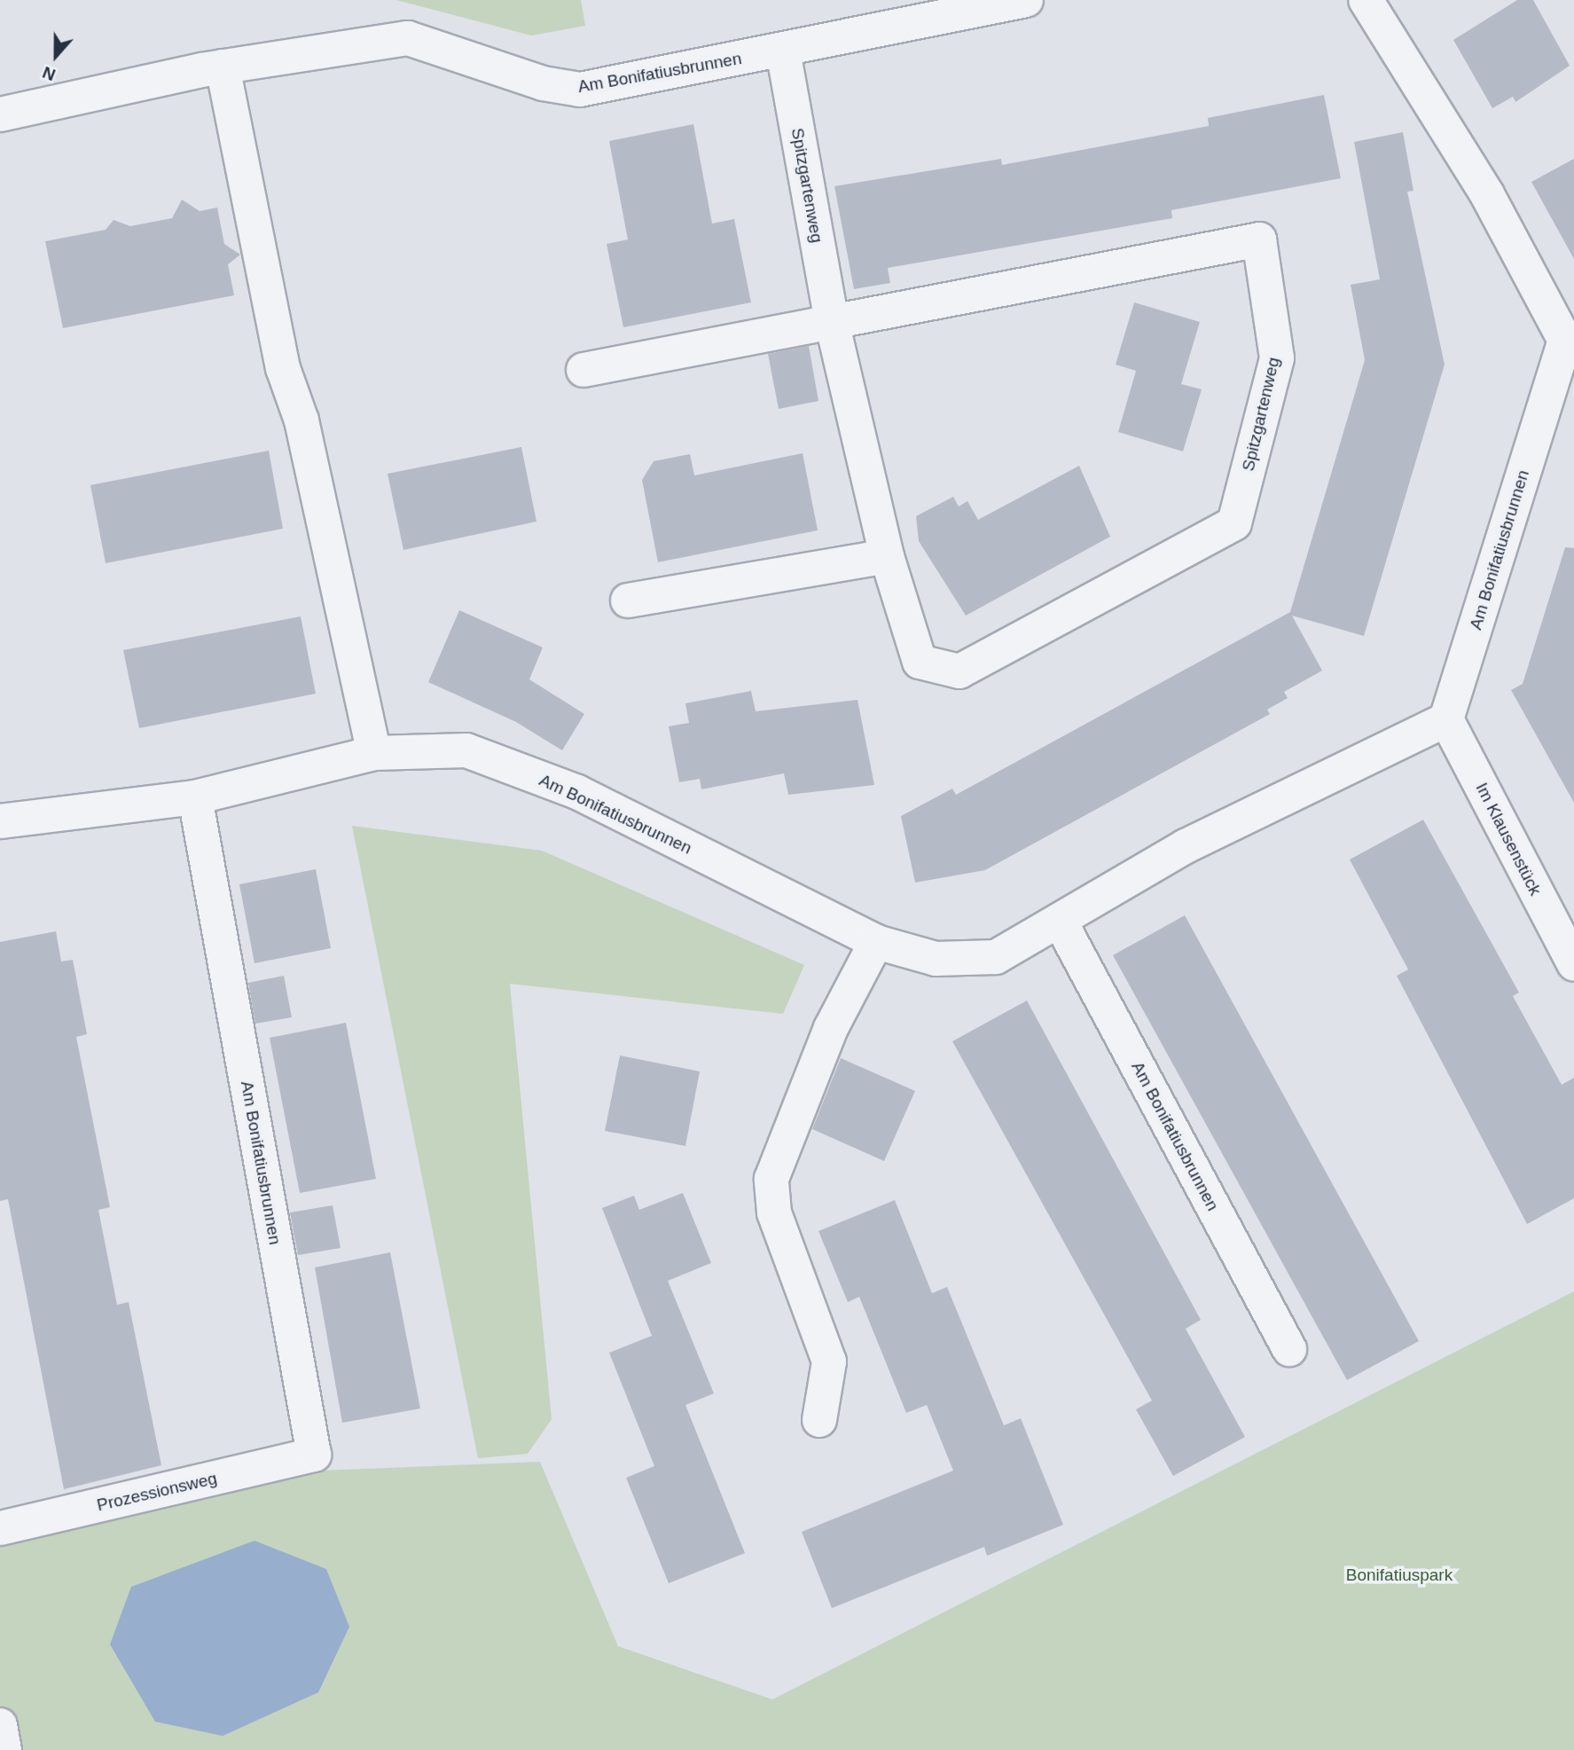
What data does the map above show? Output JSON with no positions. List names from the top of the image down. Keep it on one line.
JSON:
{"streets":{"street":["Am Bonifatiusbrunnen","Spitzgartenweg","Im Klausenstück","Prozessionsweg"]},"crossings":[["Am Bonifatiusbrunnen","Spitzgartenweg"],["Am Bonifatiusbrunnen","Im Klausenstück"],["Am Bonifatiusbrunnen","Prozessionsweg"]],"parks":["Bonifatiuspark"],"north":"bottom"}
